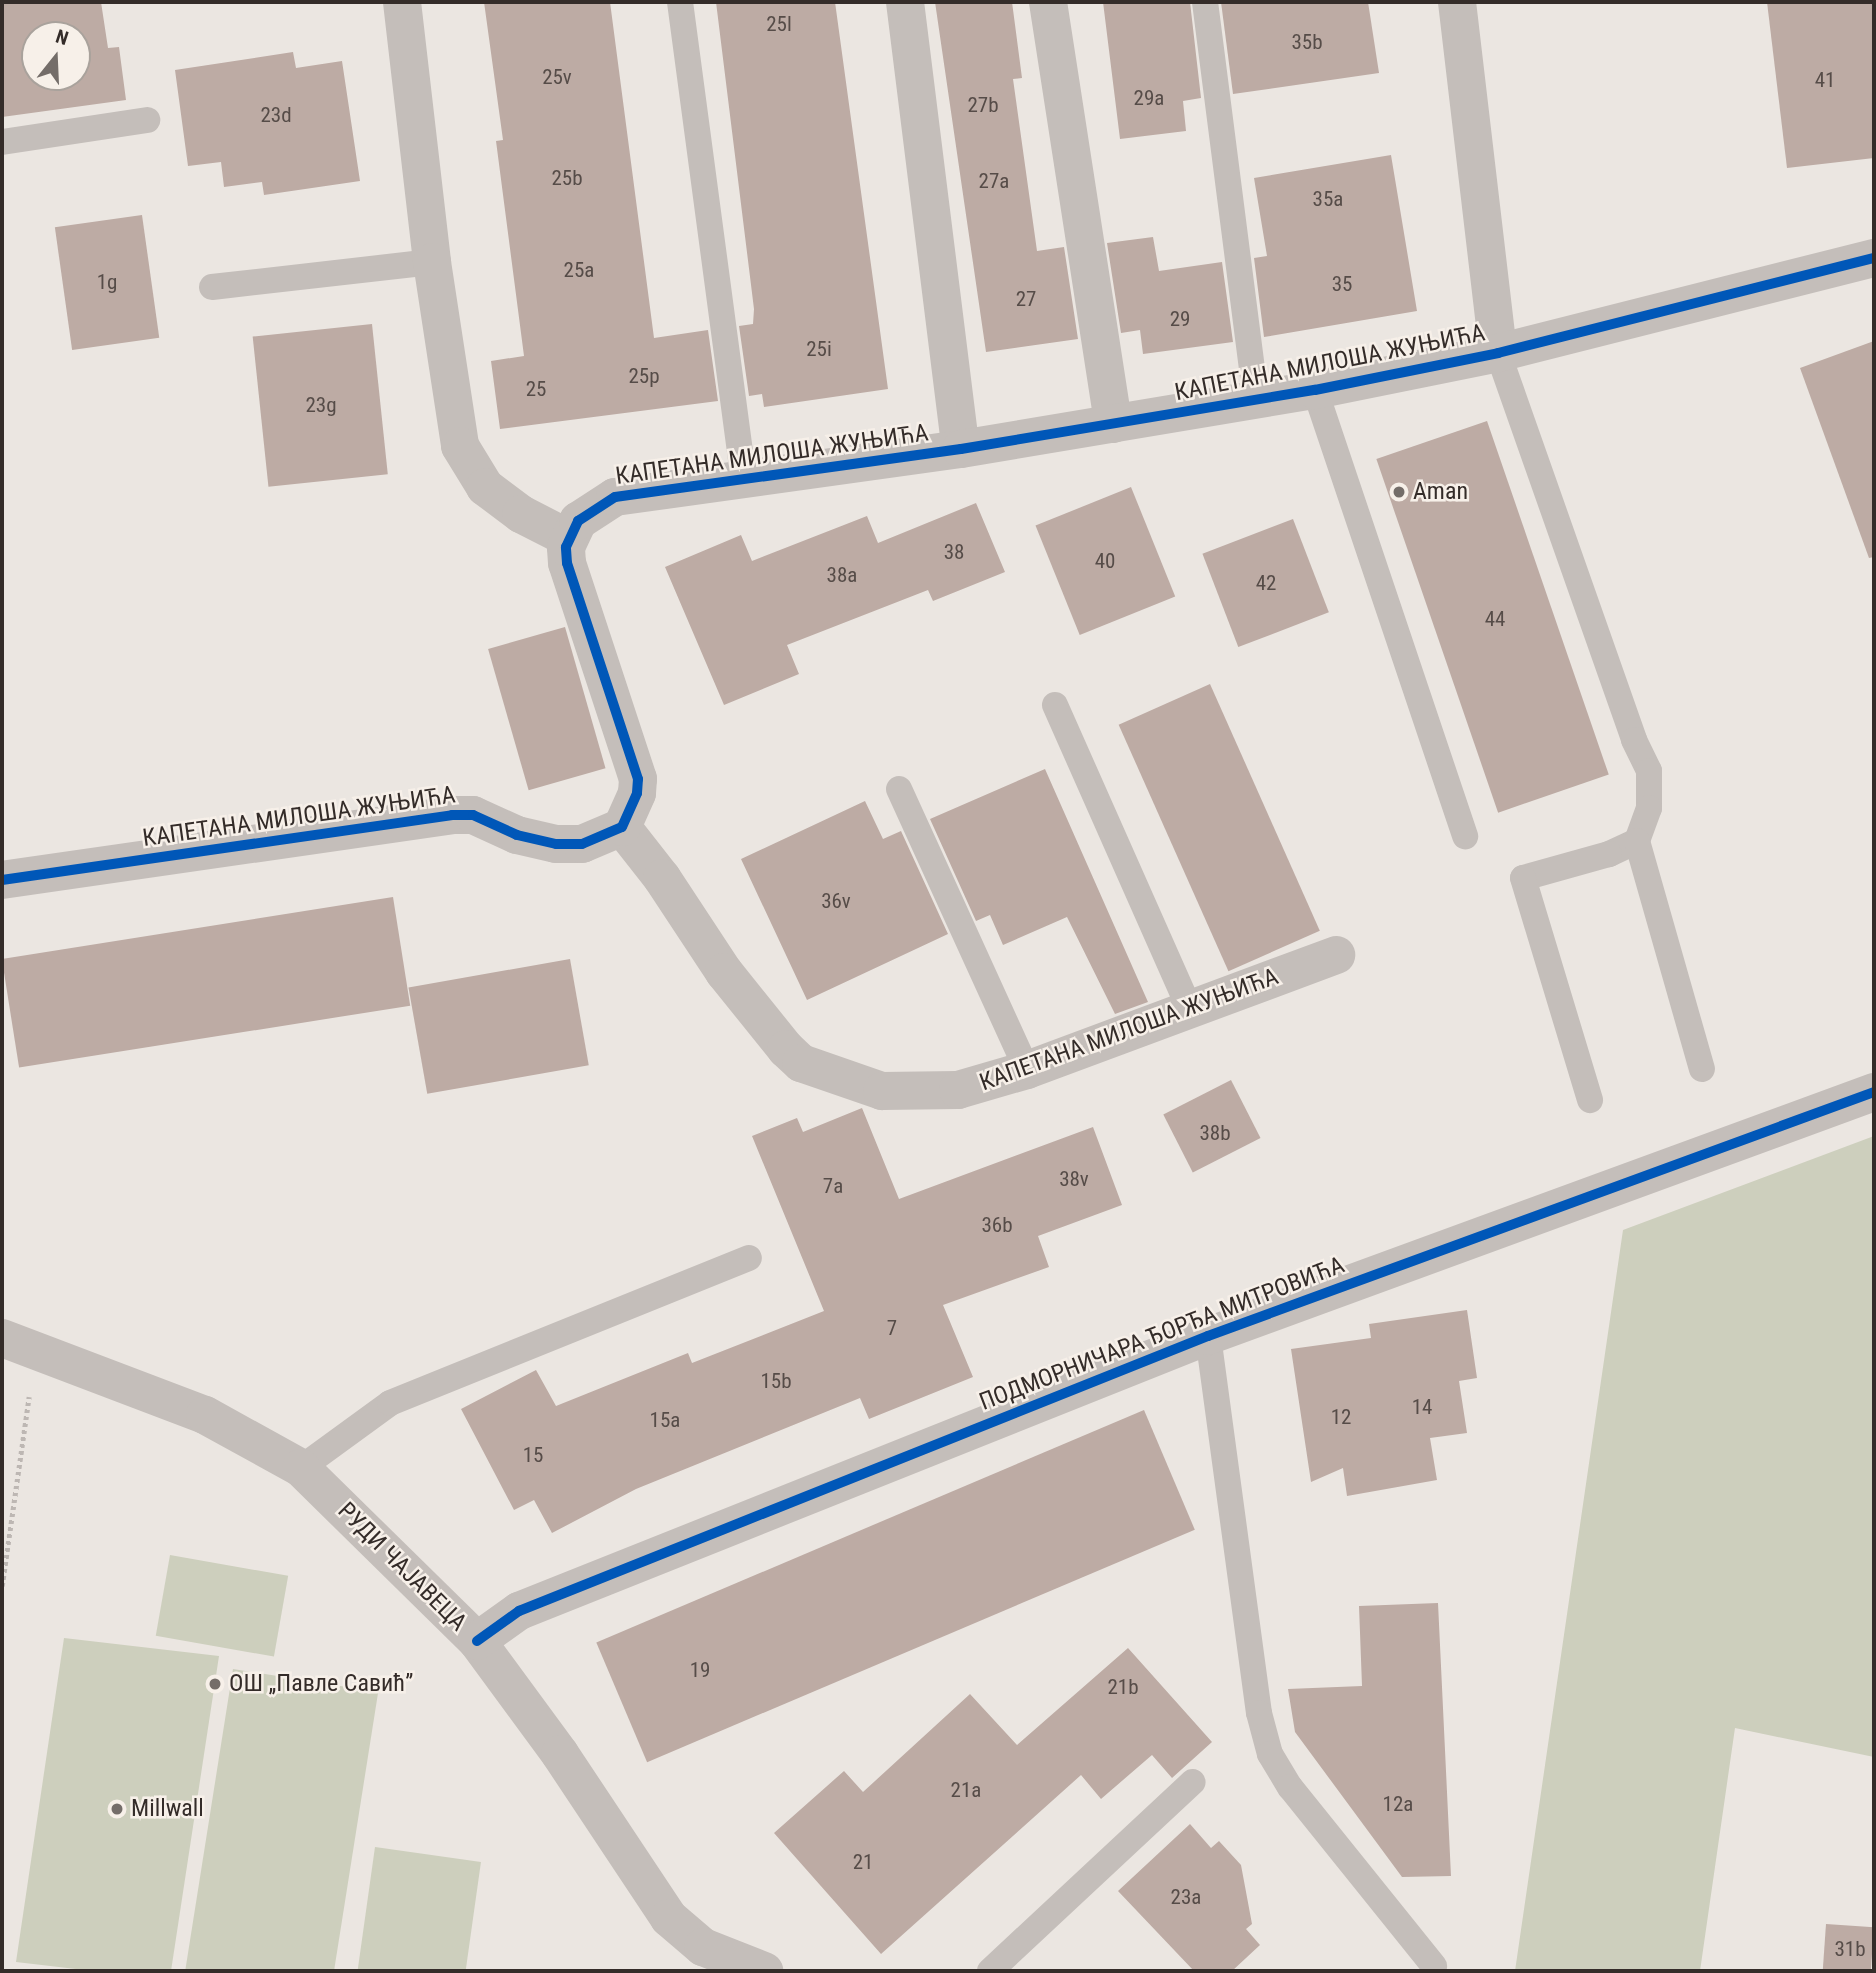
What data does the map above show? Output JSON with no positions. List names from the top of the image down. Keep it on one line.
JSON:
{"streets":{"street":["КАПЕТАНА МИЛОША ЖУЊИЋА","ПОДМОРНИЧАРА ЂОРЂА МИТРОВИЋА","РУДИ ЧАЈАВЕЦА"]},"crossings":[["ПОДМОРНИЧАРА ЂОРЂА МИТРОВИЋА","РУДИ ЧАЈАВЕЦА"]],"places":["Aman","ОШ „Павле Савић”","Millwall"],"house_numbers":["25l","35b","25v","41","29a","27b","23d","25b","27a","35a","25a","1g","35","27","29","25i","25p","25","23g","38","40","38a","42","44","36v","38b","38v","7a","36b","7","15b","14","12","15a","15","19","21b","21a","12a","21","23a","31b"],"north":"top"}
